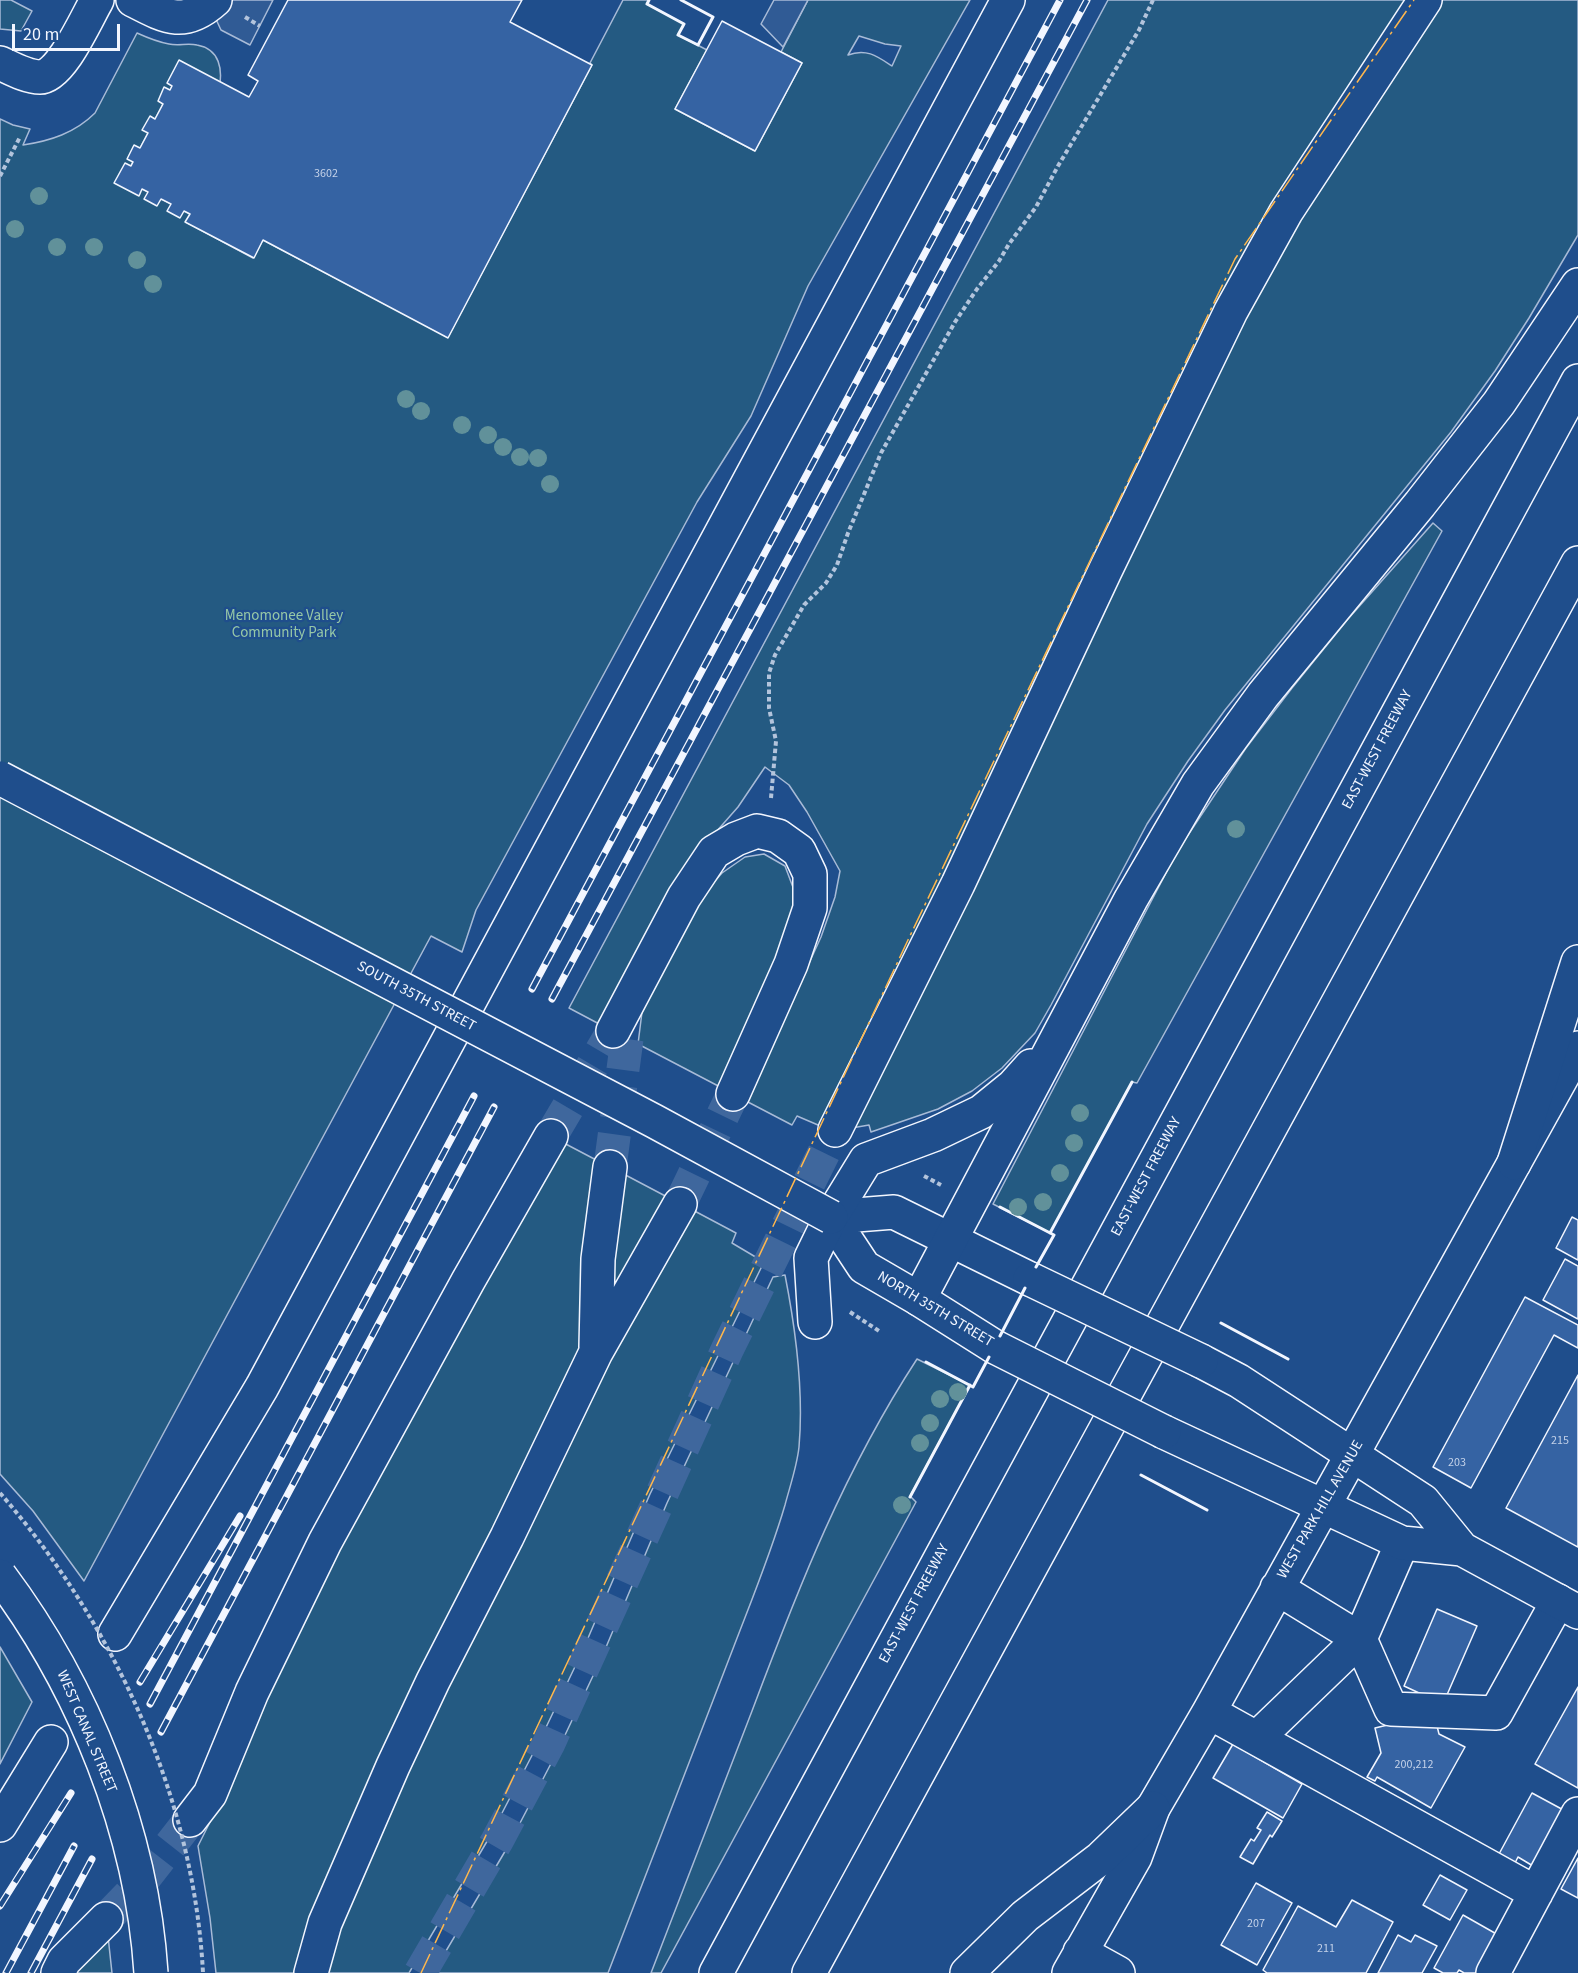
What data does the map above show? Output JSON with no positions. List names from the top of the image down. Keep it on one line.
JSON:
{"streets":{"main road":["EAST-WEST FREEWAY","SOUTH 35TH STREET","NORTH 35TH STREET","WEST PARK HILL AVENUE","WEST CANAL STREET"]},"crossings":[["SOUTH 35TH STREET","NORTH 35TH STREET"],["NORTH 35TH STREET","WEST PARK HILL AVENUE"]],"parks":["Menomonee Valley Community Park"],"house_numbers":["3602","215","203","200,212","207","211"],"scale_bar":"20 m"}
